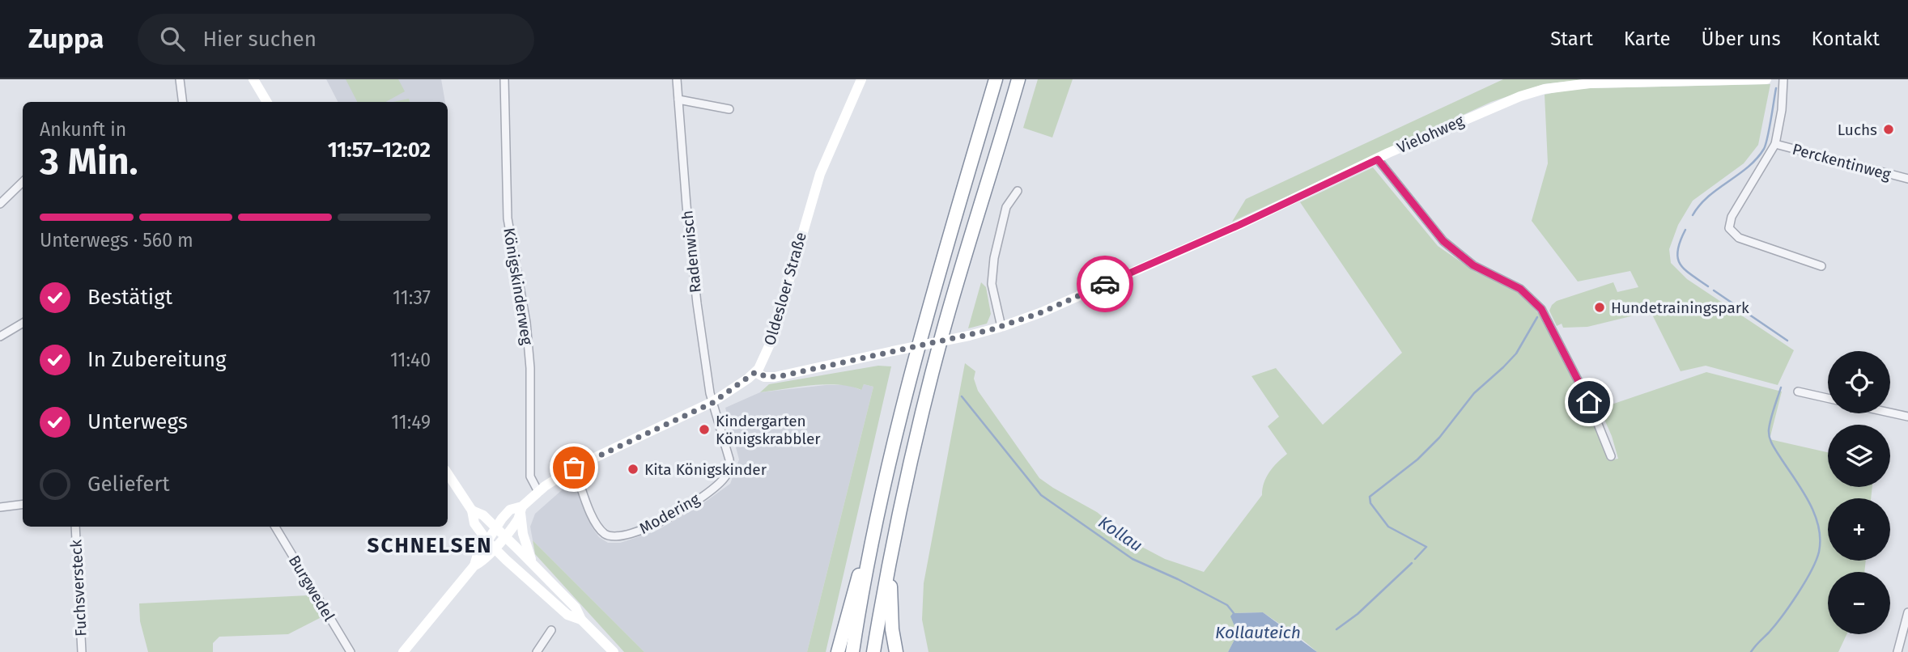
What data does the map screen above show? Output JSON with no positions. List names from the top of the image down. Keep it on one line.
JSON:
{"streets":{"main road":["Vielohweg","Oldesloer Straße"],"street":["Perckentinweg","Radenwisch","Königskinderweg","Modering","Fuchsversteck","Burgwedel"]},"crossings":[["Vielohweg","Oldesloer Straße"],["Radenwisch","Oldesloer Straße"],["Radenwisch","Modering"],["Königskinderweg","Oldesloer Straße"],["Oldesloer Straße","Modering"]],"districts":["SCHNELSEN"],"water":["Kollau","Kollauteich"],"places":["Luchs","Hundetrainingspark","Kindergarten Königskrabbler","Kita Königskinder"],"page":{"header":"Zuppa","search":"Hier suchen","nav":["Start","Karte","Über uns","Kontakt"],"heading":["3 Min.","Ankunft in","11:57–12:02"],"bar":"Unterwegs · 560 m","list":[["Bestätigt","11:37"],["In Zubereitung","11:40"],["Unterwegs","11:49"],"Geliefert"],"map_buttons":["+","−"]}}
